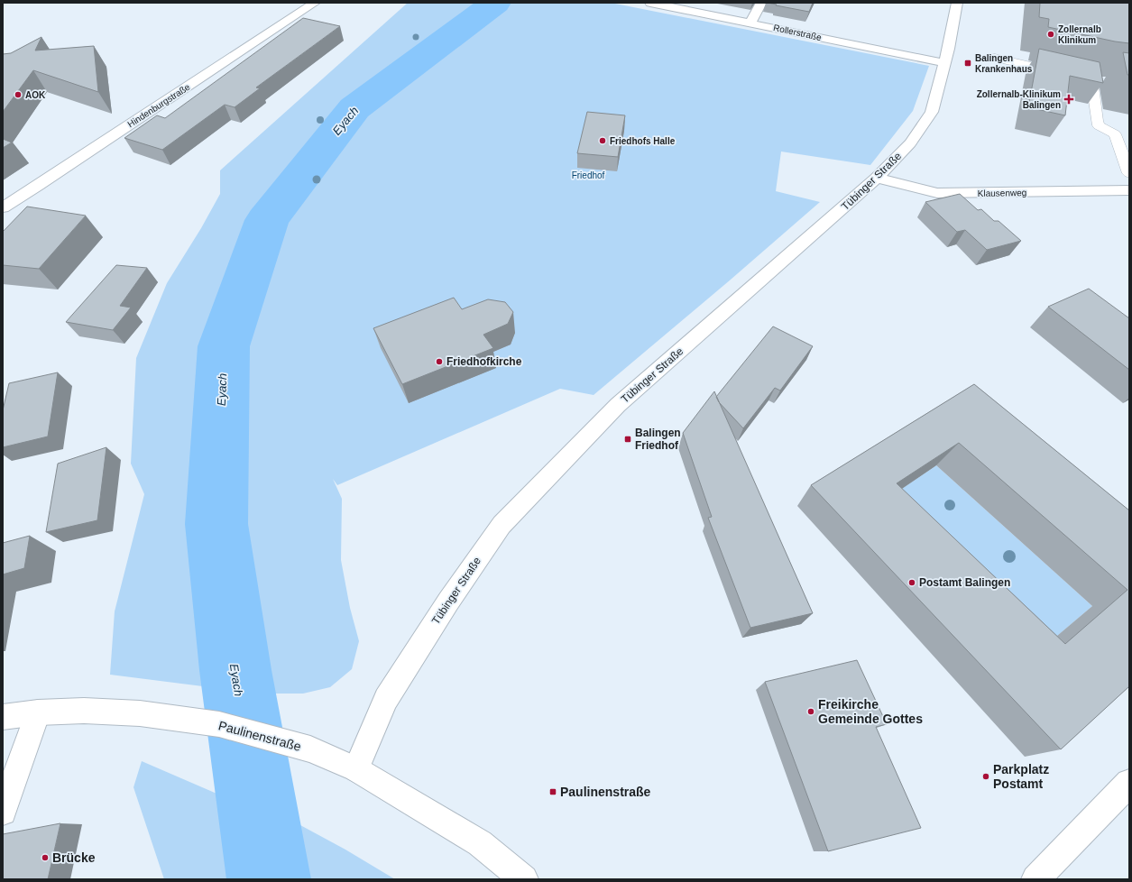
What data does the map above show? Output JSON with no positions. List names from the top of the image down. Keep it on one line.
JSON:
{"streets":{"street":["Rollerstraße","Hindenburgstraße","Tübinger Straße","Klausenweg","Paulinenstraße"]},"crossings":[["Rollerstraße","Tübinger Straße"],["Tübinger Straße","Klausenweg"],["Tübinger Straße","Paulinenstraße"]],"water":["Eyach"],"parks":["Friedhof"],"places":{"other":["Zollernalb Klinikum","AOK","Friedhofs Halle","Friedhofkirche","Postamt Balingen","Freikirche Gemeinde Gottes","Parkplatz Postamt","Brücke"],"transit":["Balingen Krankenhaus","Balingen Friedhof","Paulinenstraße"],"health":["Zollernalb-Klinikum Balingen"]}}
